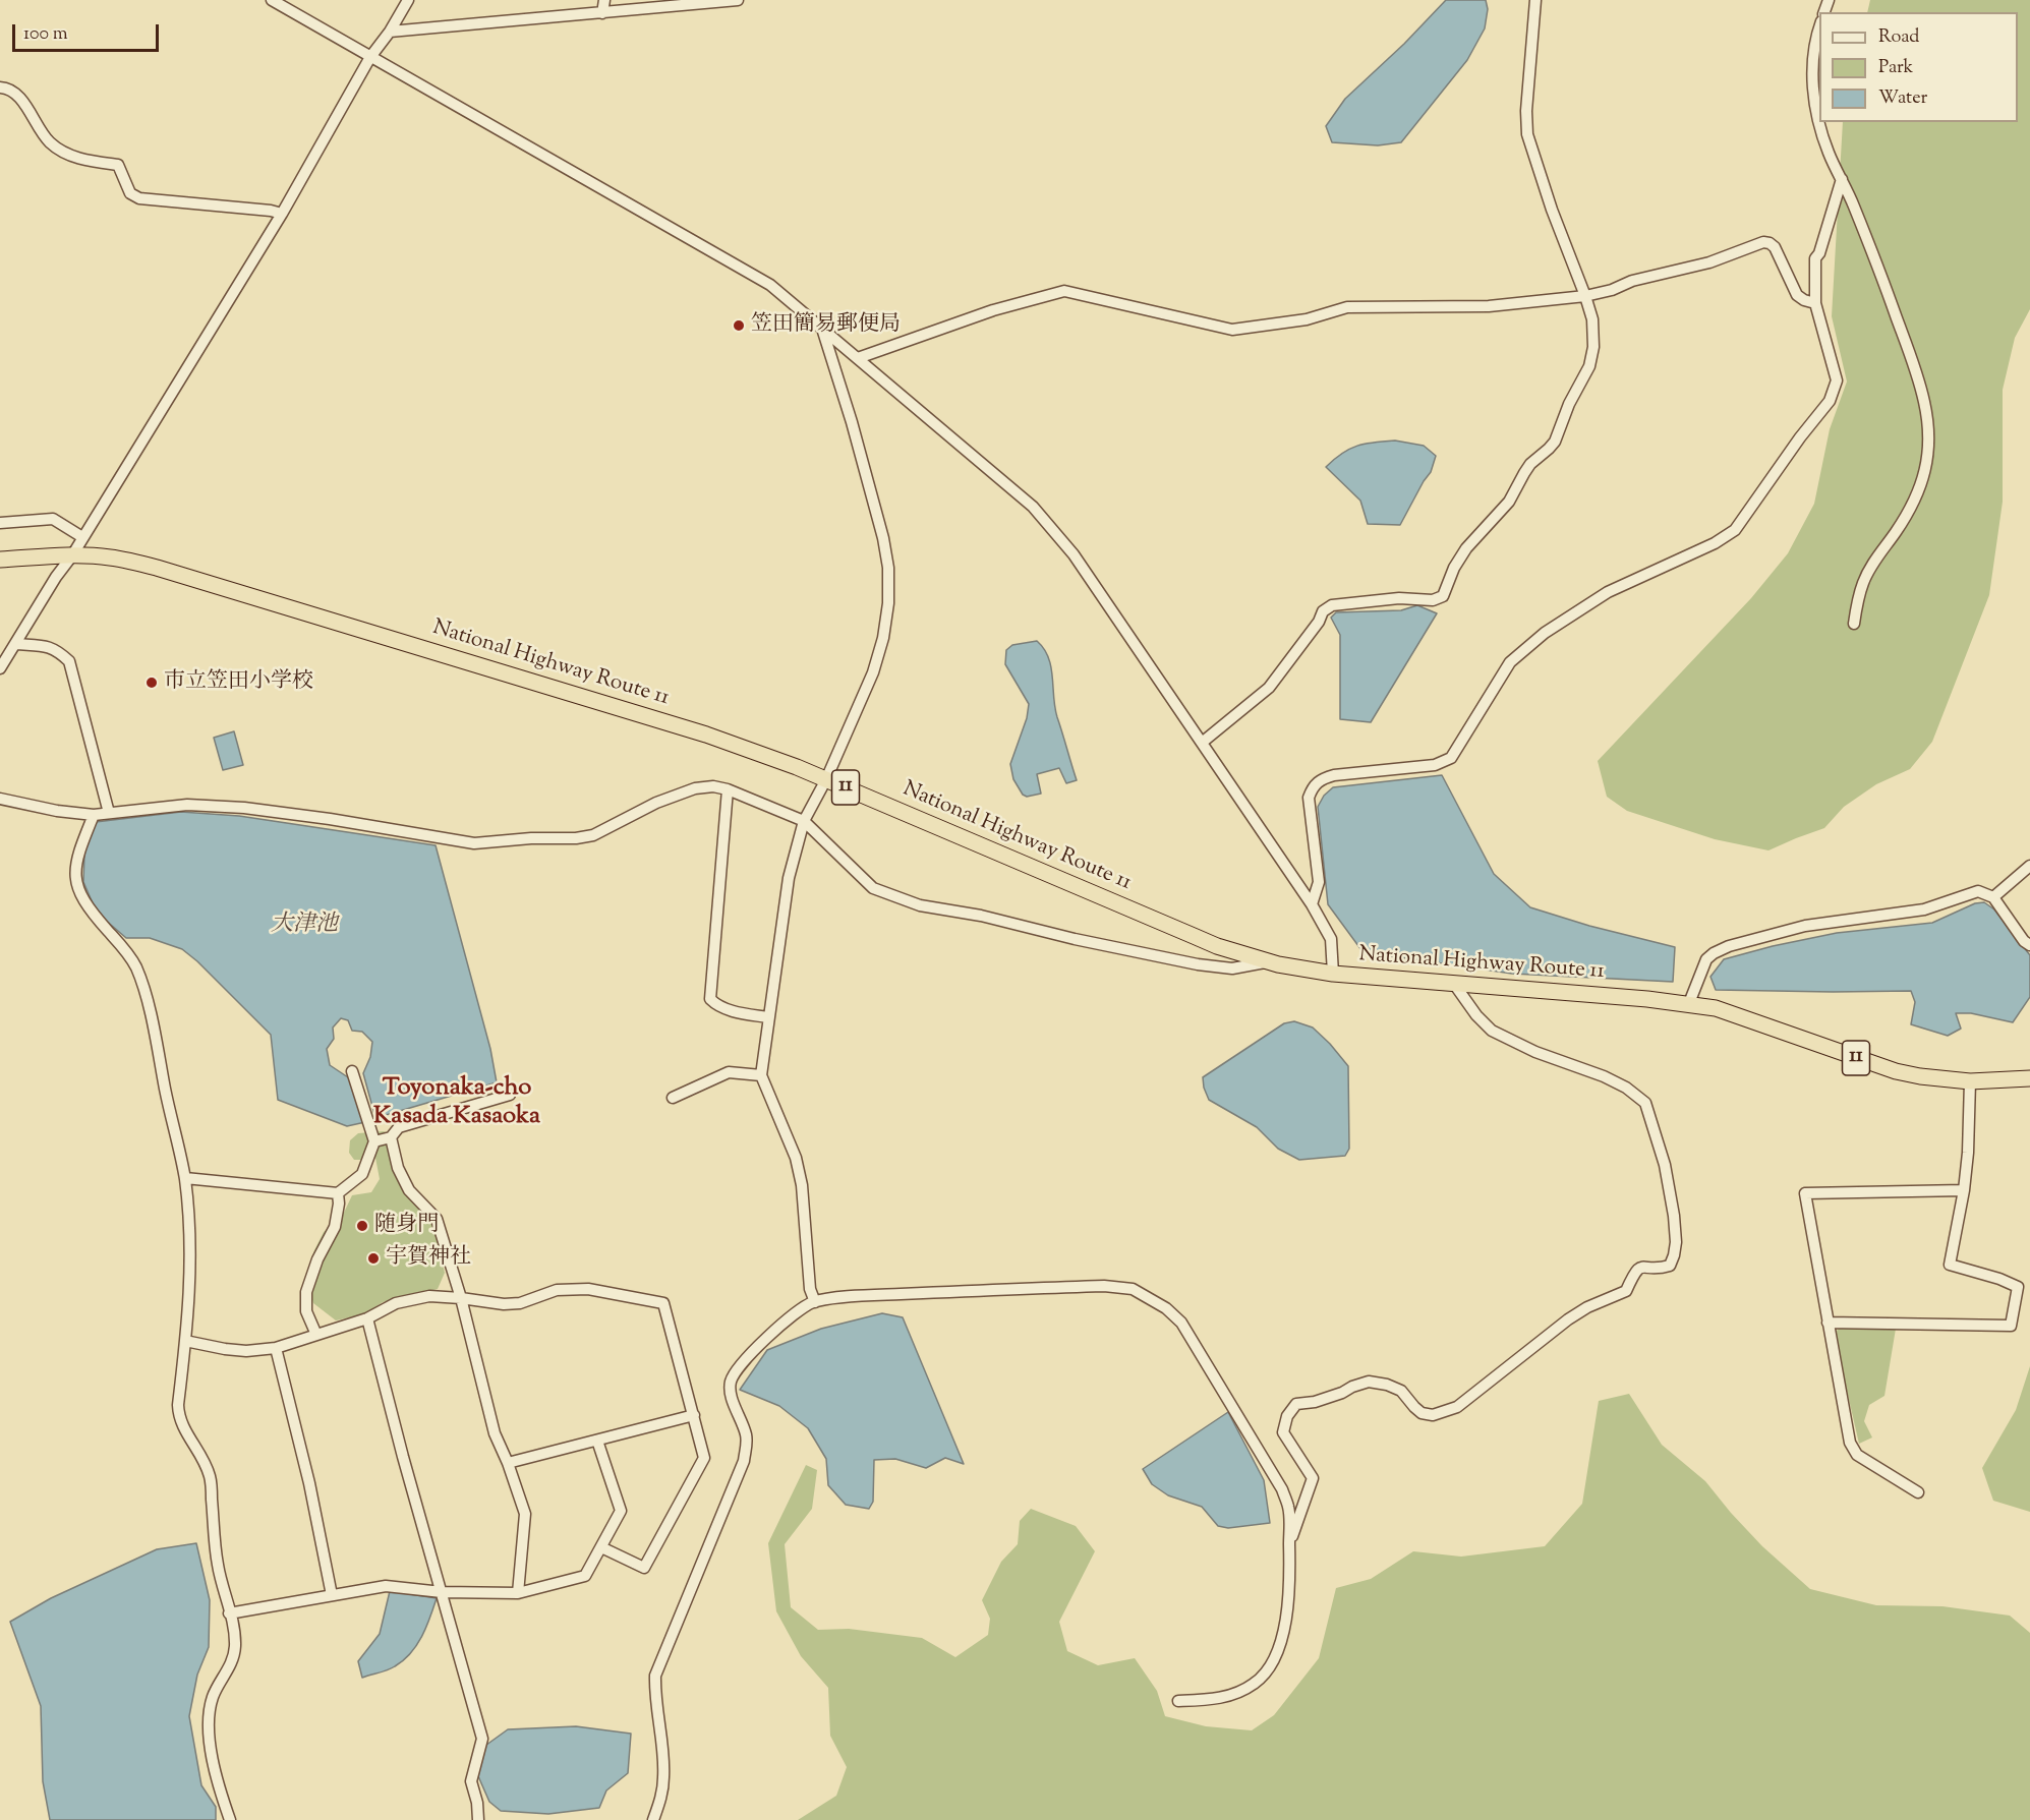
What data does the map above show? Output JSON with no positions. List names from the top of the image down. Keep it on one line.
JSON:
{"streets":{"highway":["National Highway Route 11","11"]},"districts":["Toyonaka-cho Kasada Kasaoka"],"water":["大津池"],"places":["笠田簡易郵便局","市立笠田小学校","随身門","宇賀神社"],"legend":["Road","Park","Water"],"scale_bar":"100 m"}
